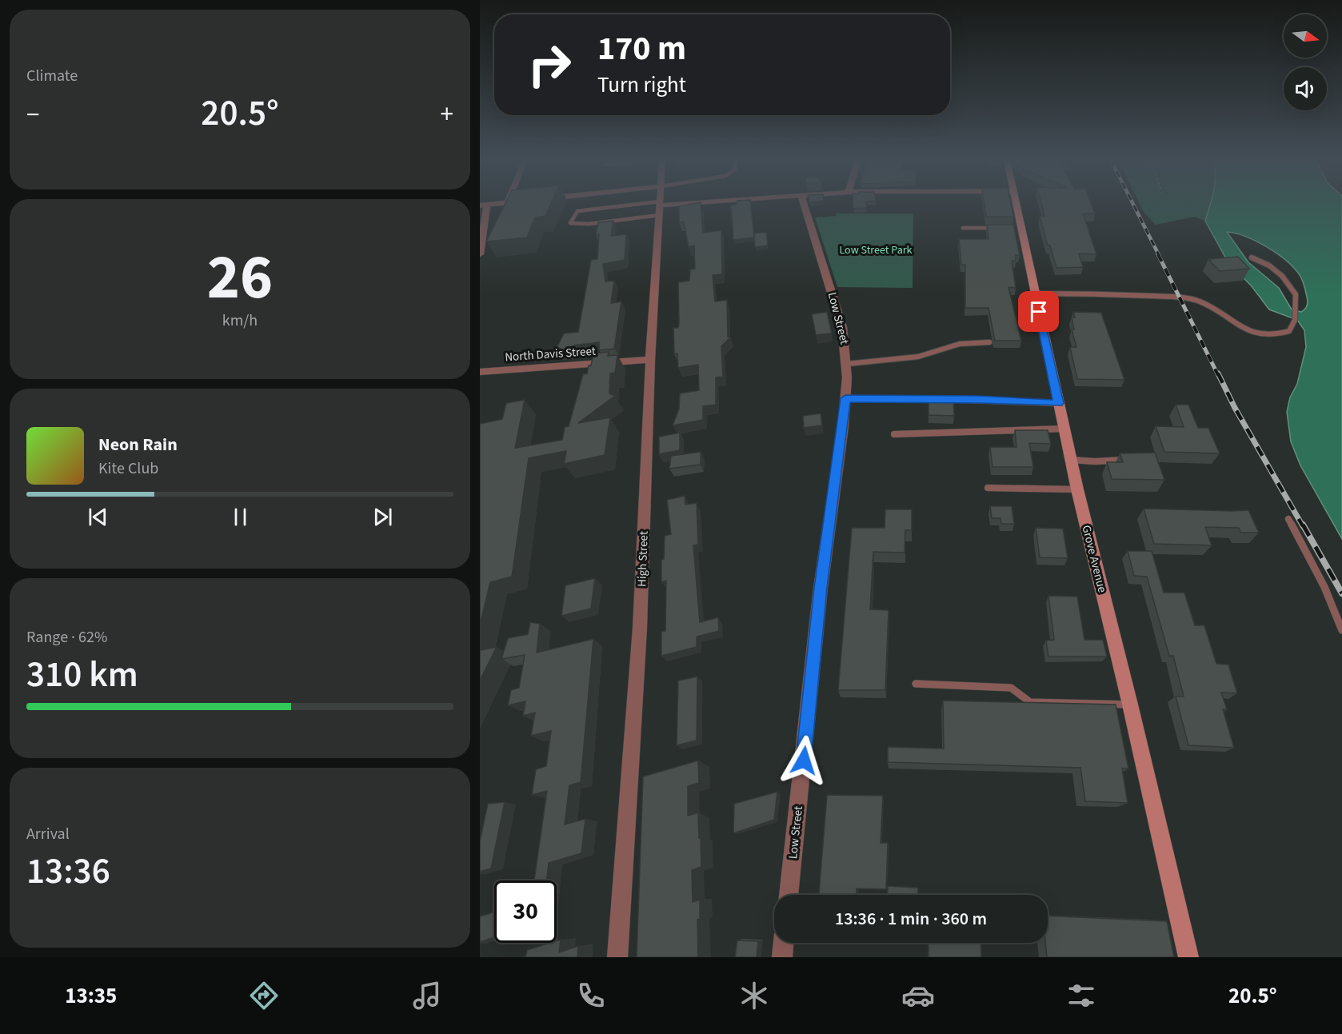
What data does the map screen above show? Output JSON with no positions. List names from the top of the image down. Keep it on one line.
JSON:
{"streets":{"main road":["Grove Avenue"],"street":["Low Street","North Davis Street","High Street"]},"crossings":[["North Davis Street","High Street"]],"parks":["Low Street Park"],"north":"right","page":{"tile":["Climate",["26","km/h"],["Range · 62%","310 km"],["Arrival","13:36"]],"turn":["170 m","Turn right"],"heat":["−","20.5°","+"],"song":["Neon Rain","Kite Club"],"limit":"30","trip":"13:36 · 1 min · 360 m","tabs":["13:35","20.5°"]}}
